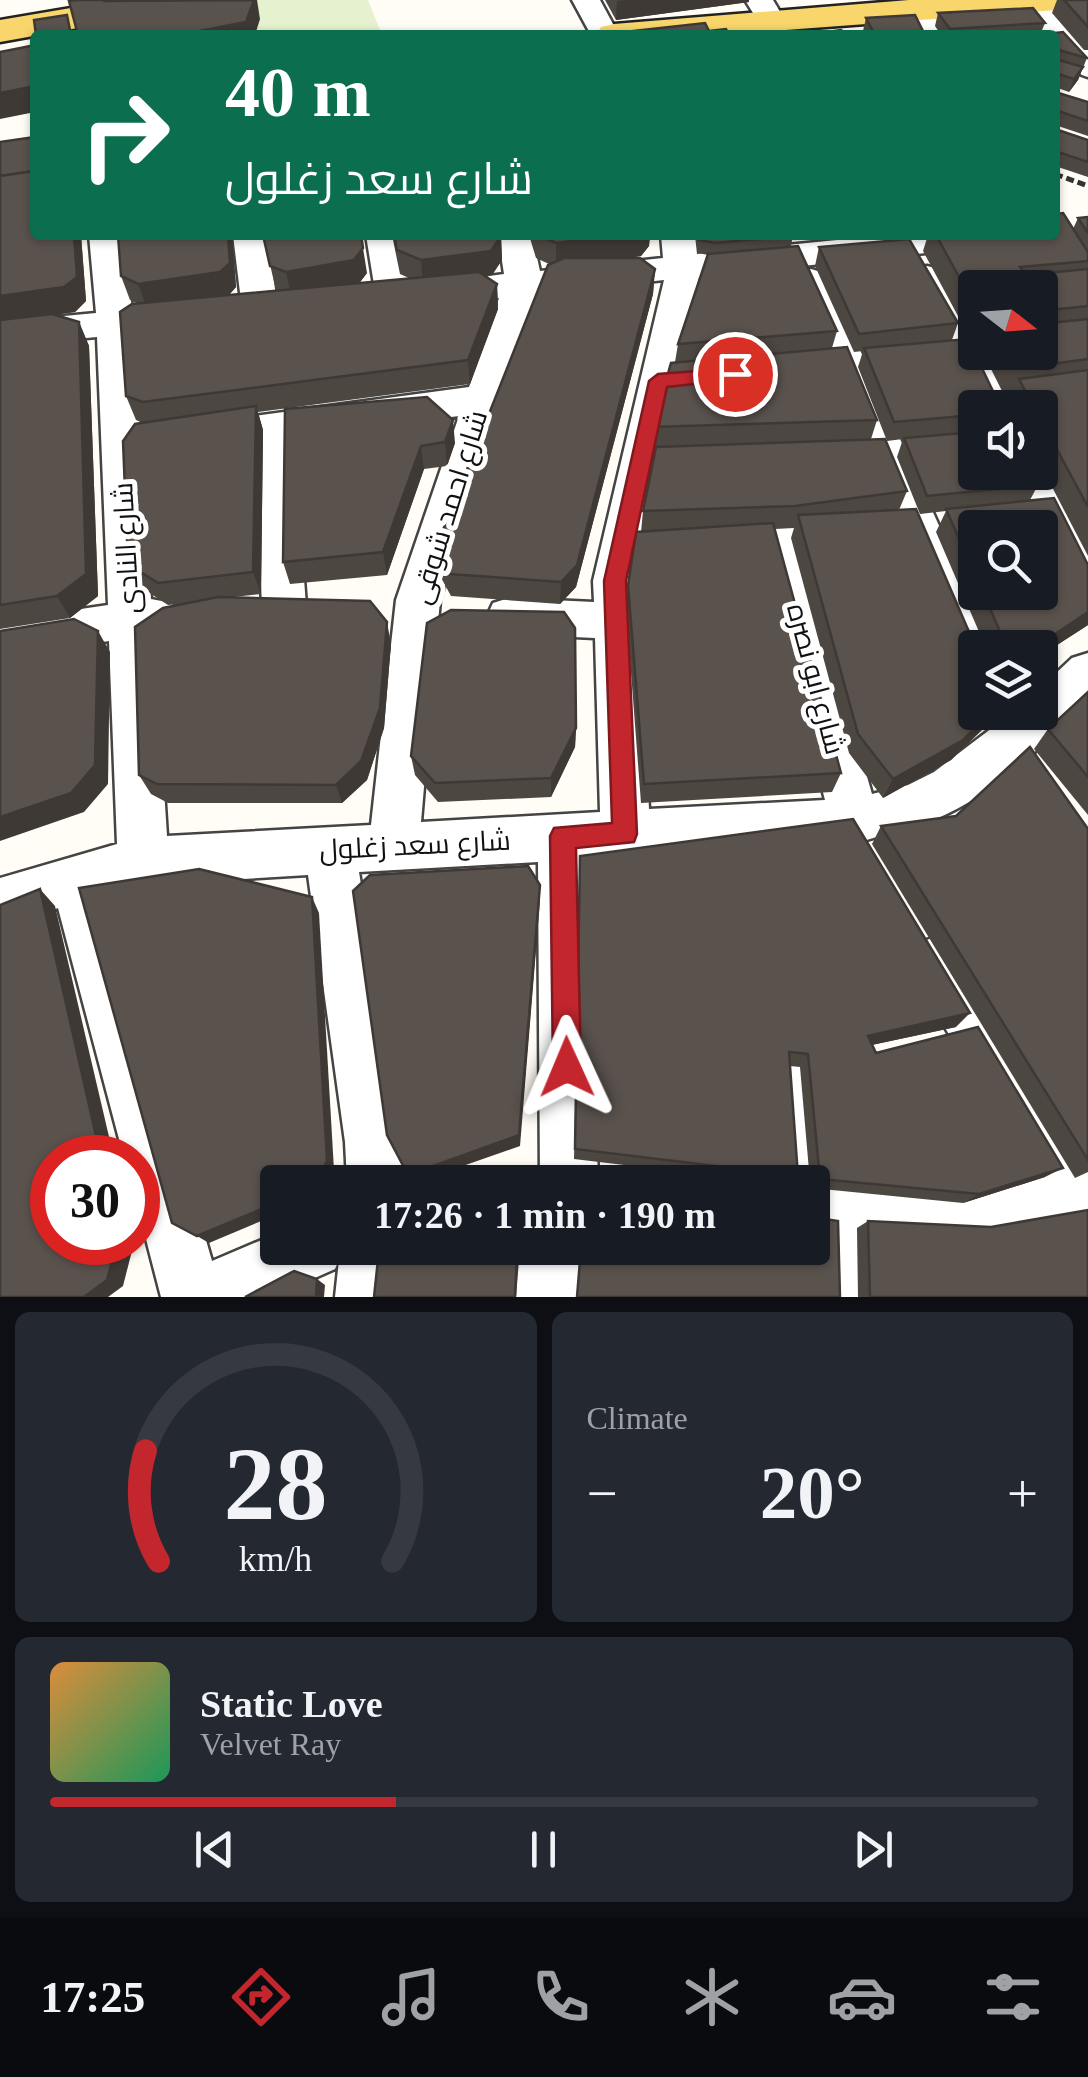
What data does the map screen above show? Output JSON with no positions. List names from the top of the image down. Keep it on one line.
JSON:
{"streets":{"street":["شارع احمد شوقى","شارع النادى","شارع ابو نصره","شارع سعد زغلول"]},"crossings":[["شارع احمد شوقى","شارع سعد زغلول"],["شارع النادى","شارع سعد زغلول"],["شارع ابو نصره","شارع سعد زغلول"]],"north":"right","page":{"turn":["40 m","شارع سعد زغلول"],"limit":"30","trip":"17:26 · 1 min · 190 m","tile":"Climate","heat":["−","20°","+"],"song":["Static Love","Velvet Ray"],"tabs":"17:25","gauge":["28","km/h"]}}
